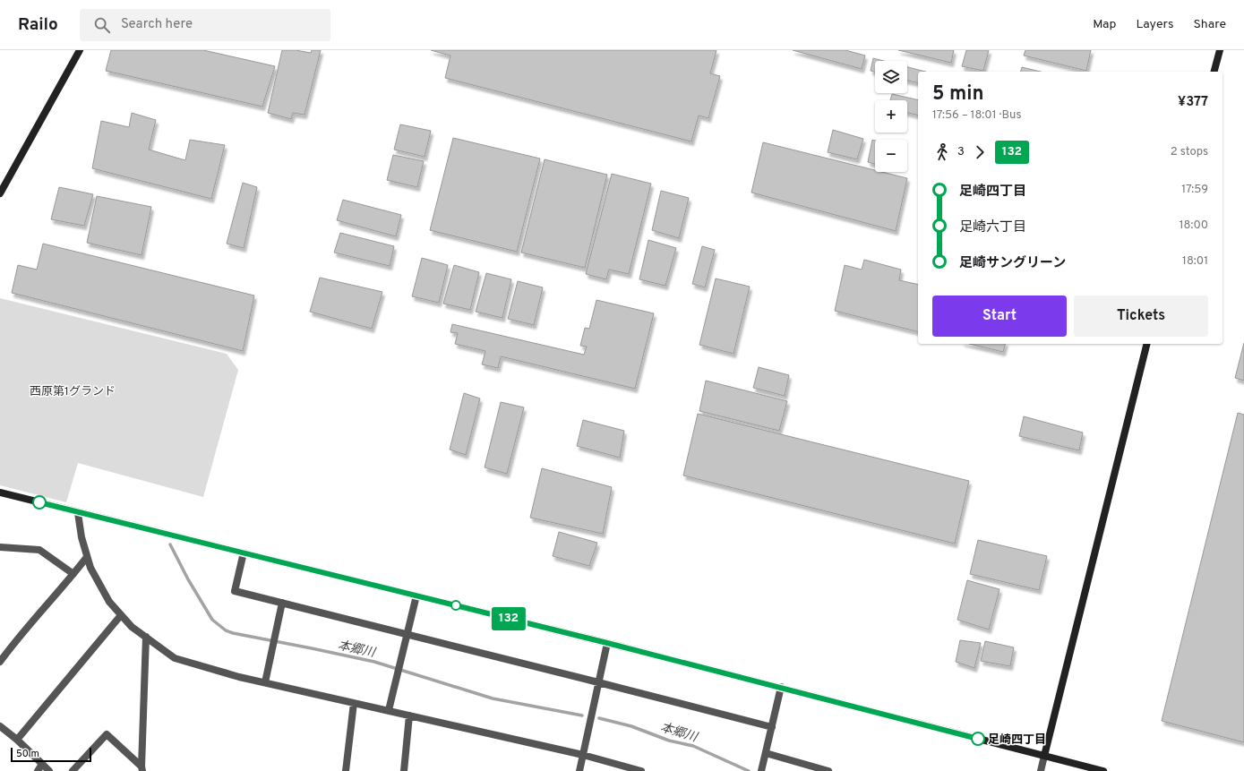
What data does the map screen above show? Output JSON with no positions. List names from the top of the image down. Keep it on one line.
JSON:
{"water":["本郷川"],"parks":["西原第1グランド"],"places":["足崎四丁目"],"lines":["bus line 132"],"scale_bar":"50 m","page":{"header":"Railo","search":"Search here","nav":["Map","Layers","Share"],"on_map":"132","map_buttons":["+","−"],"heading":["5 min","17:56 – 18:01 · Bus","¥377"],"legs":["3","132","2 stops"],"list":[{"name":"足崎四丁目","value":"17:59"},{"name":"足崎六丁目","value":"18:00"},{"name":"足崎サングリーン","value":"18:01"}],"buttons":["Start","Tickets"],"scale":"50 m"}}
